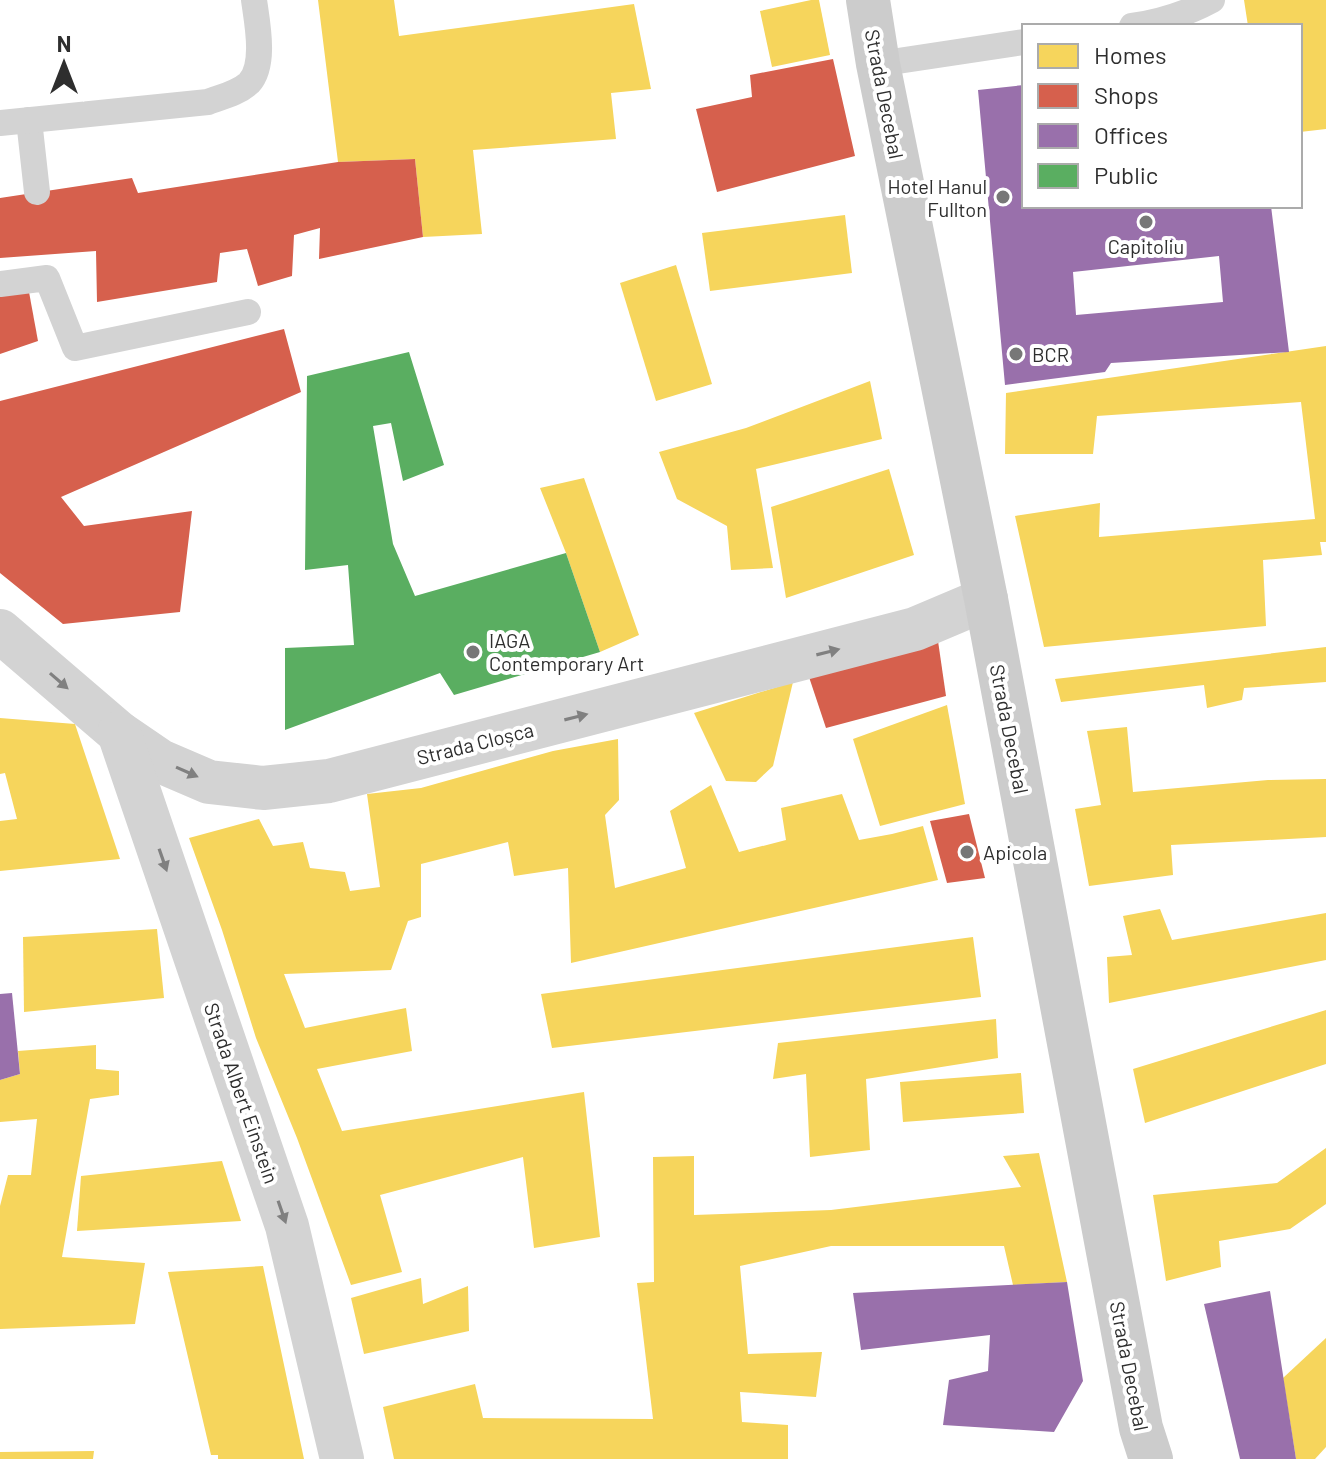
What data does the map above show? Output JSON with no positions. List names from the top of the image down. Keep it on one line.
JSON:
{"streets":{"street":["Strada Decebal","Strada Cloșca","Strada Albert Einstein"]},"crossings":[["Strada Decebal","Strada Cloșca"],["Strada Cloșca","Strada Albert Einstein"]],"one_way":["Strada Cloșca","Strada Albert Einstein"],"places":["Hotel Hanul Fullton","Capitoliu","BCR","IAGA Contemporary Art","Apicola"],"legend":["Homes","Shops","Offices","Public"],"north":"top"}
